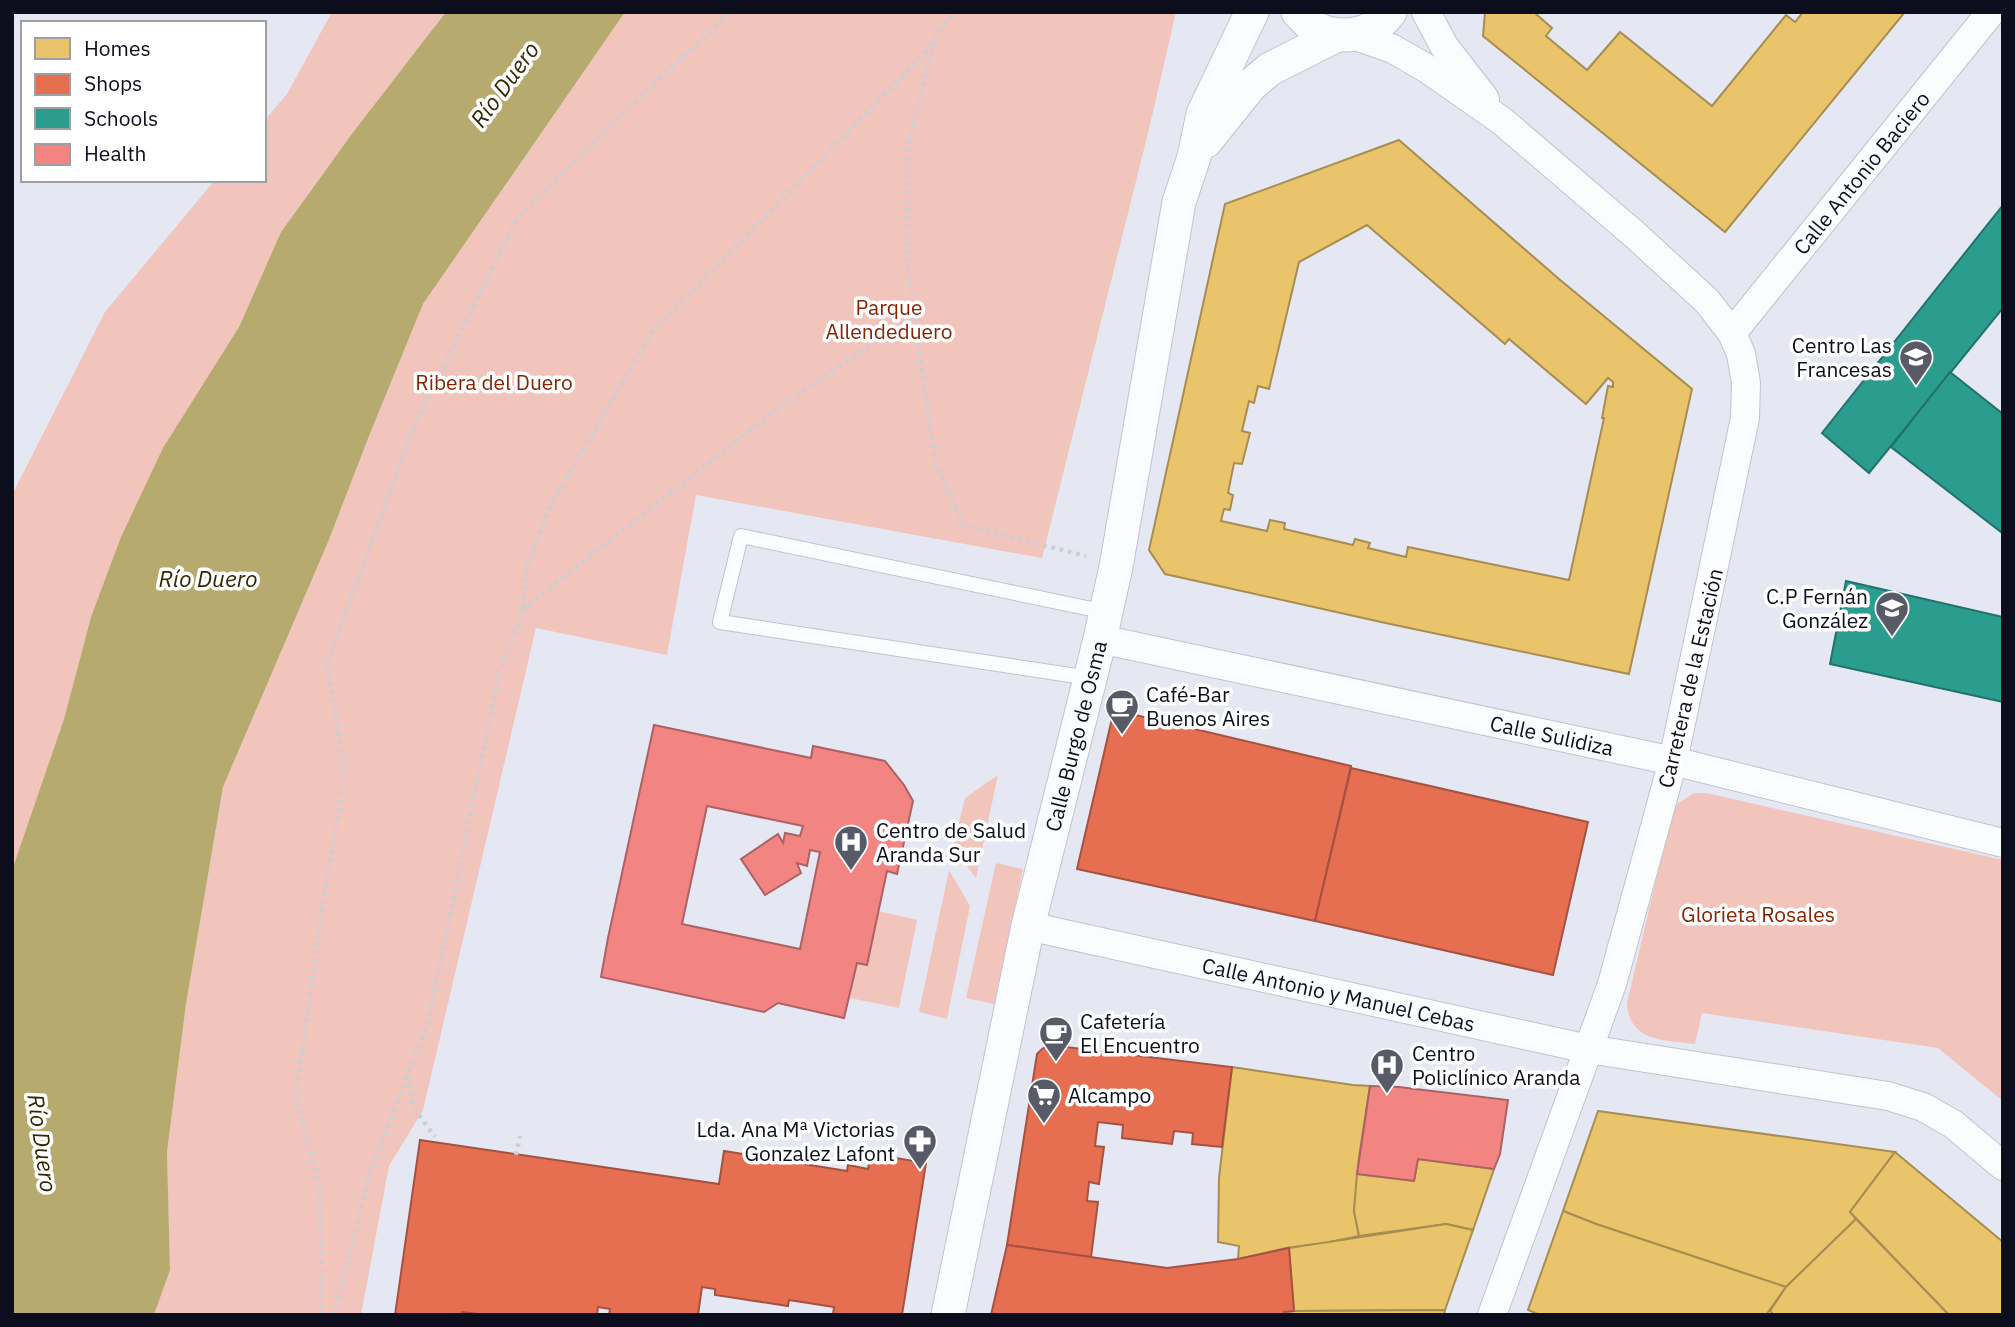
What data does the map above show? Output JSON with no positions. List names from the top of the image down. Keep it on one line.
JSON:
{"streets":{"street":["Calle Antonio Baciero","Carretera de la Estación","Calle Burgo de Osma","Calle Sulidiza","Calle Antonio y Manuel Cebas"]},"crossings":[["Calle Antonio Baciero","Carretera de la Estación"],["Carretera de la Estación","Calle Burgo de Osma"],["Carretera de la Estación","Calle Sulidiza"],["Carretera de la Estación","Calle Antonio y Manuel Cebas"],["Calle Burgo de Osma","Calle Sulidiza"],["Calle Burgo de Osma","Calle Antonio y Manuel Cebas"]],"water":["Río Duero"],"parks":["Parque Allendeduero","Ribera del Duero","Glorieta Rosales"],"places":{"school or university":["Centro Las Francesas","C.P Fernán González"],"cafe":["Café-Bar Buenos Aires","Cafetería El Encuentro"],"hospital":["Centro de Salud Aranda Sur","Centro Policlínico Aranda"],"supermarket":["Alcampo"],"pharmacy":["Lda. Ana Mª Victorias Gonzalez Lafont"]},"legend":["Homes","Shops","Schools","Health"]}
